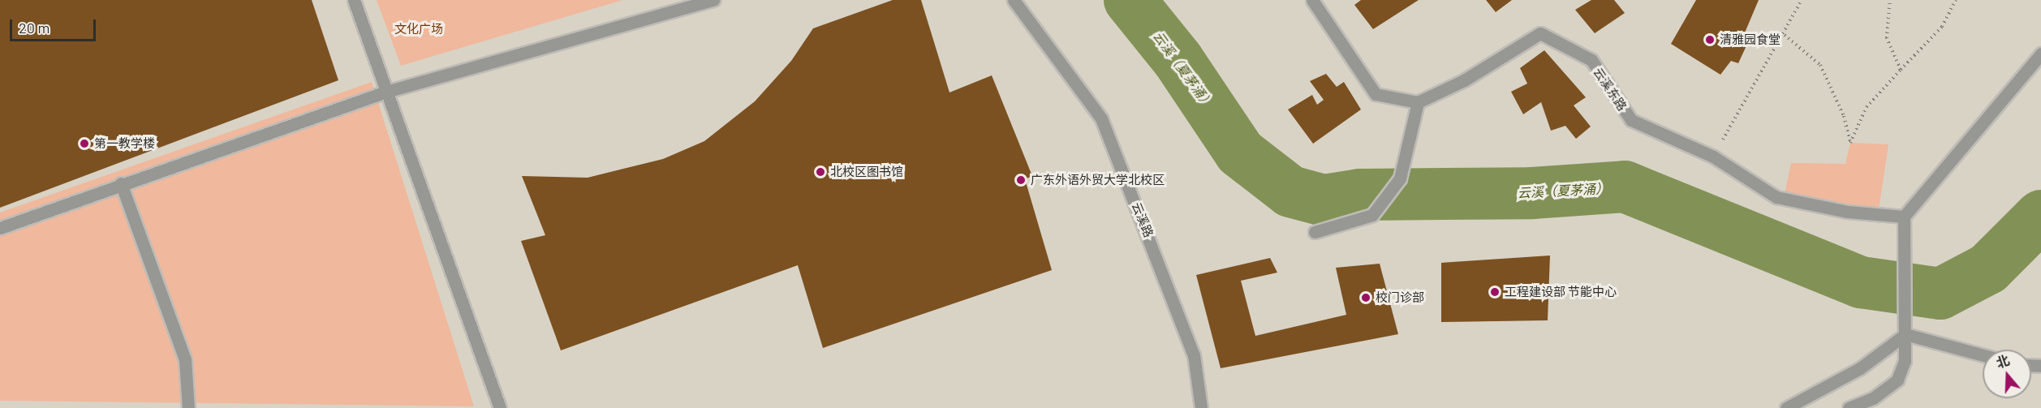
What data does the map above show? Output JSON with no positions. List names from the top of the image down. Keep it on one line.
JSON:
{"streets":{"lane":["云溪东路","云溪路"]},"water":["云溪（夏茅涌）"],"parks":["文化广场"],"places":["清雅园食堂","第一教学楼","北校区图书馆","广东外语外贸大学北校区","工程建设部 节能中心","校门诊部"],"scale_bar":"20 m","north":"top"}
